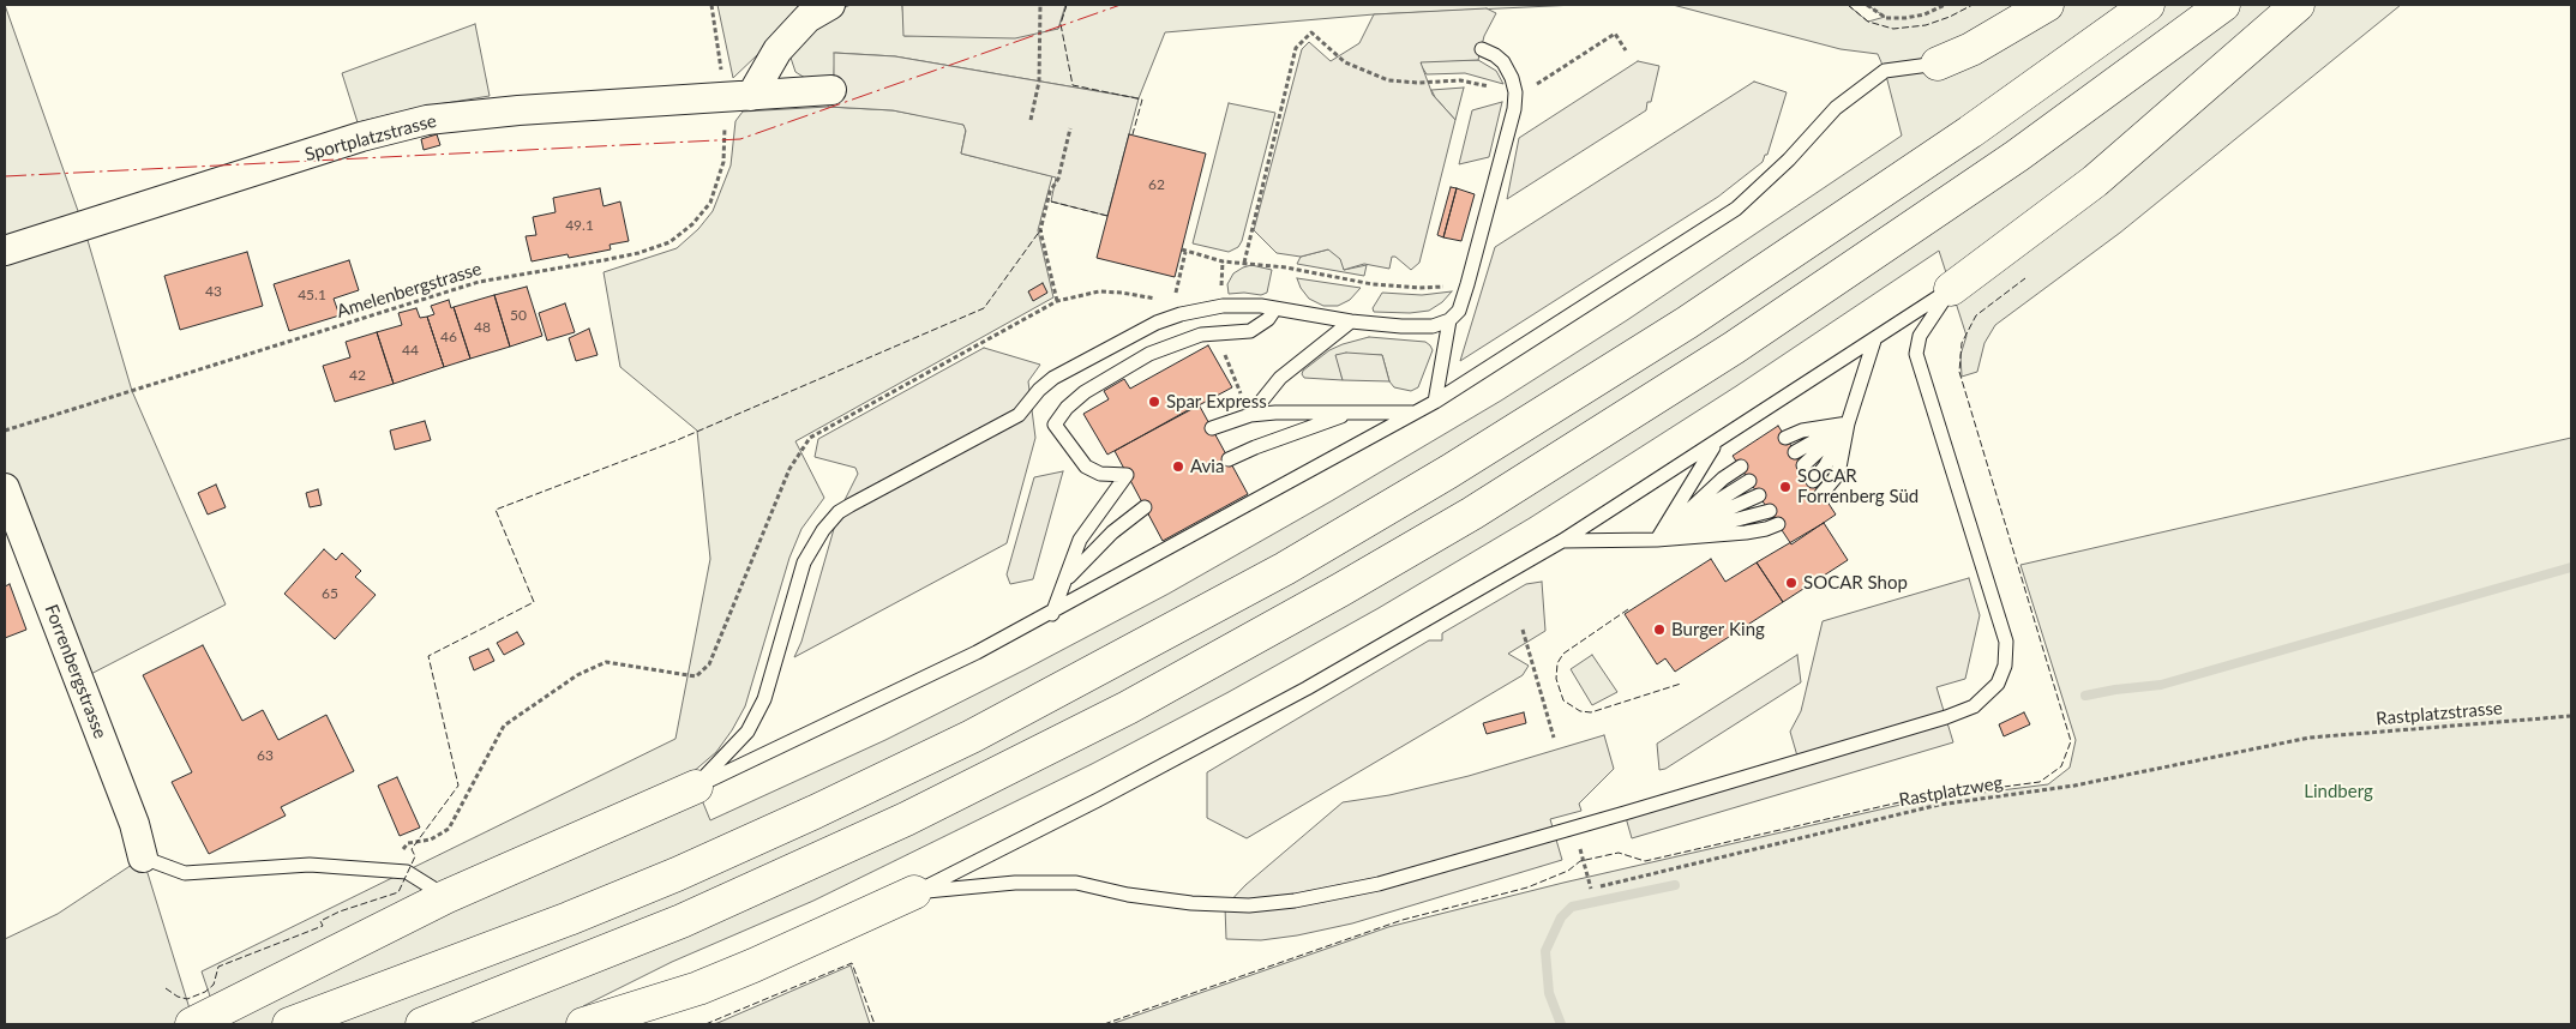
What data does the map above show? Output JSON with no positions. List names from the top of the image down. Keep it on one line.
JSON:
{"streets":{"street":["Sportplatzstrasse","Forrenbergstrasse"],"path":["Amelenbergstrasse","Rastplatzstrasse","Rastplatzweg"]},"crossings":[["Sportplatzstrasse","Amelenbergstrasse"],["Rastplatzstrasse","Rastplatzweg"]],"parks":["Lindberg"],"places":["Spar Express","Avia","SOCAR Forrenberg Süd","SOCAR Shop","Burger King"],"house_numbers":["62","49.1","43","45.1","50","48","46","44","42","65","63"]}
